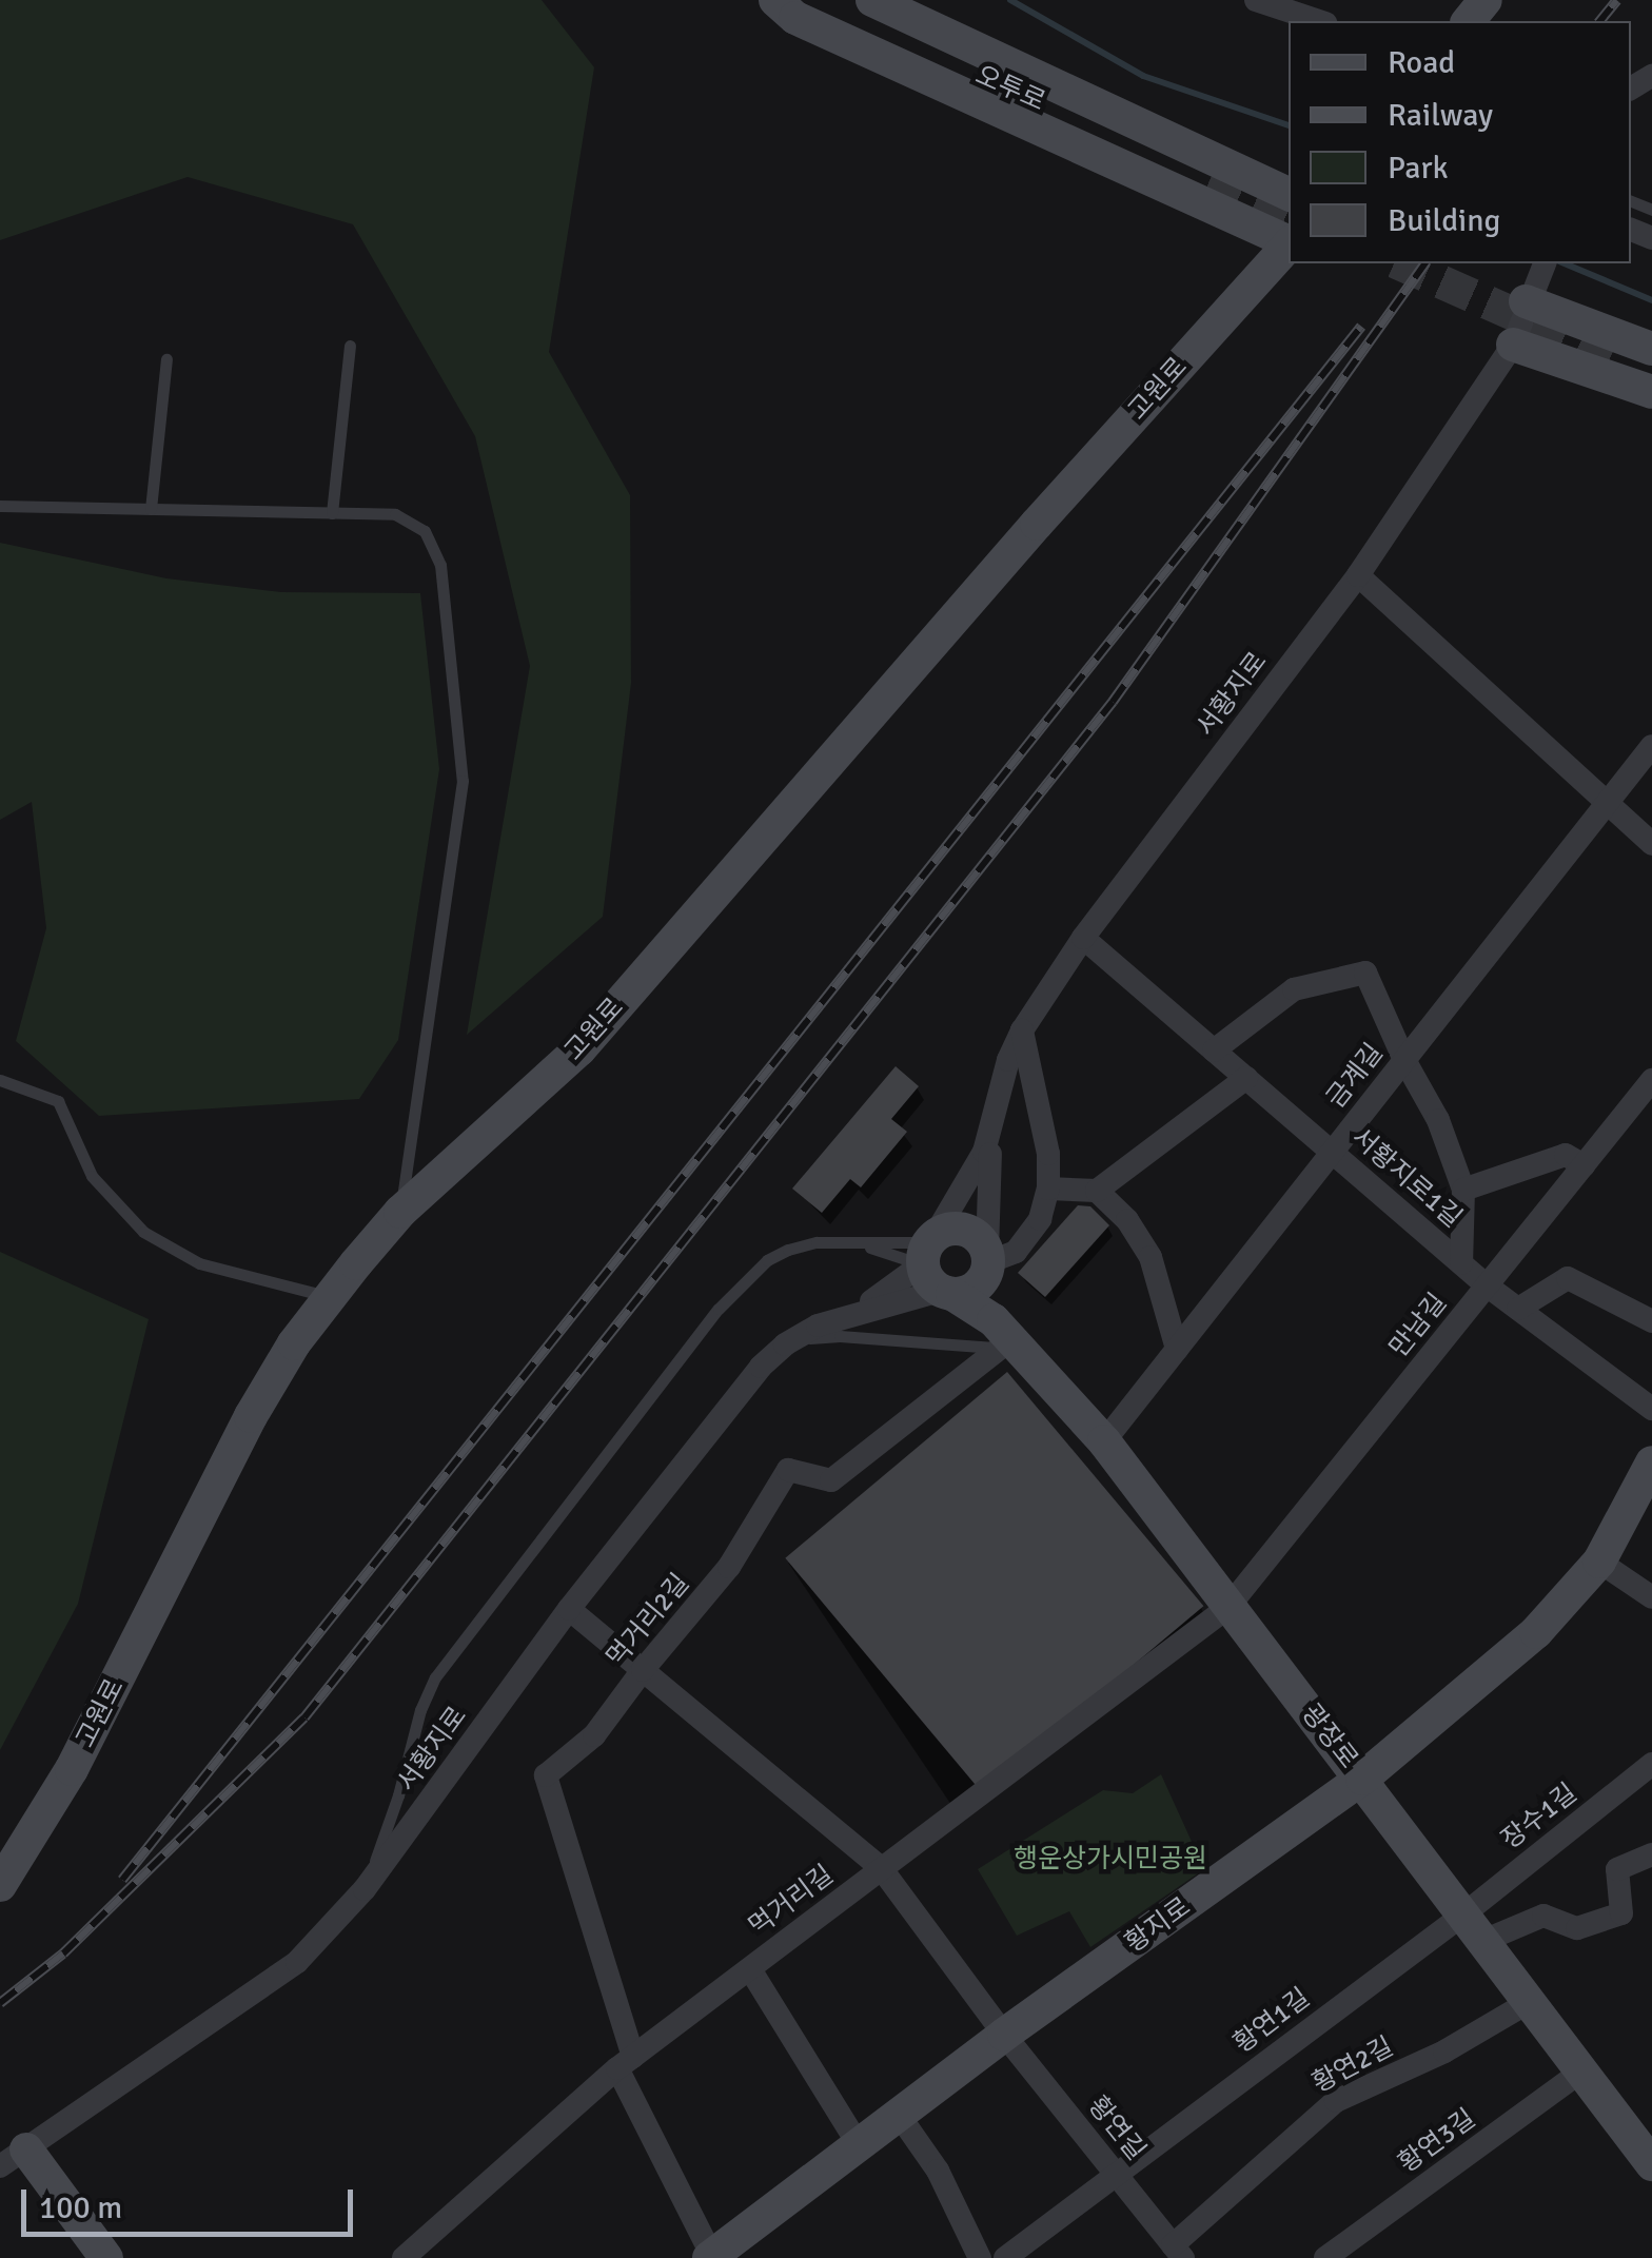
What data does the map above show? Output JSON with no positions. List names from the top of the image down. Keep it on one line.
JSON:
{"streets":{"street":["오투로","고원로","서황지로","금계길","서황지로1길","만남길","먹거리2길","광장로","장수1길","먹거리길","황지로","황연1길","황연2길","황연길","황연3길"]},"crossings":[["서황지로","서황지로1길"],["서황지로","광장로"],["서황지로","황연길"],["금계길","서황지로1길"],["금계길","광장로"],["서황지로1길","만남길"],["만남길","광장로"],["만남길","먹거리길"],["먹거리2길","광장로"],["먹거리2길","먹거리길"],["먹거리2길","황연길"],["광장로","장수1길"],["광장로","먹거리길"],["광장로","황지로"],["광장로","황연1길"],["광장로","황연2길"],["광장로","황연3길"],["장수1길","황연1길"],["먹거리길","황연길"],["황지로","황연길"],["황연1길","황연길"],["황연2길","황연길"]],"parks":["행운상가시민공원"],"legend":["Road","Railway","Park","Building"],"scale_bar":"100 m"}
